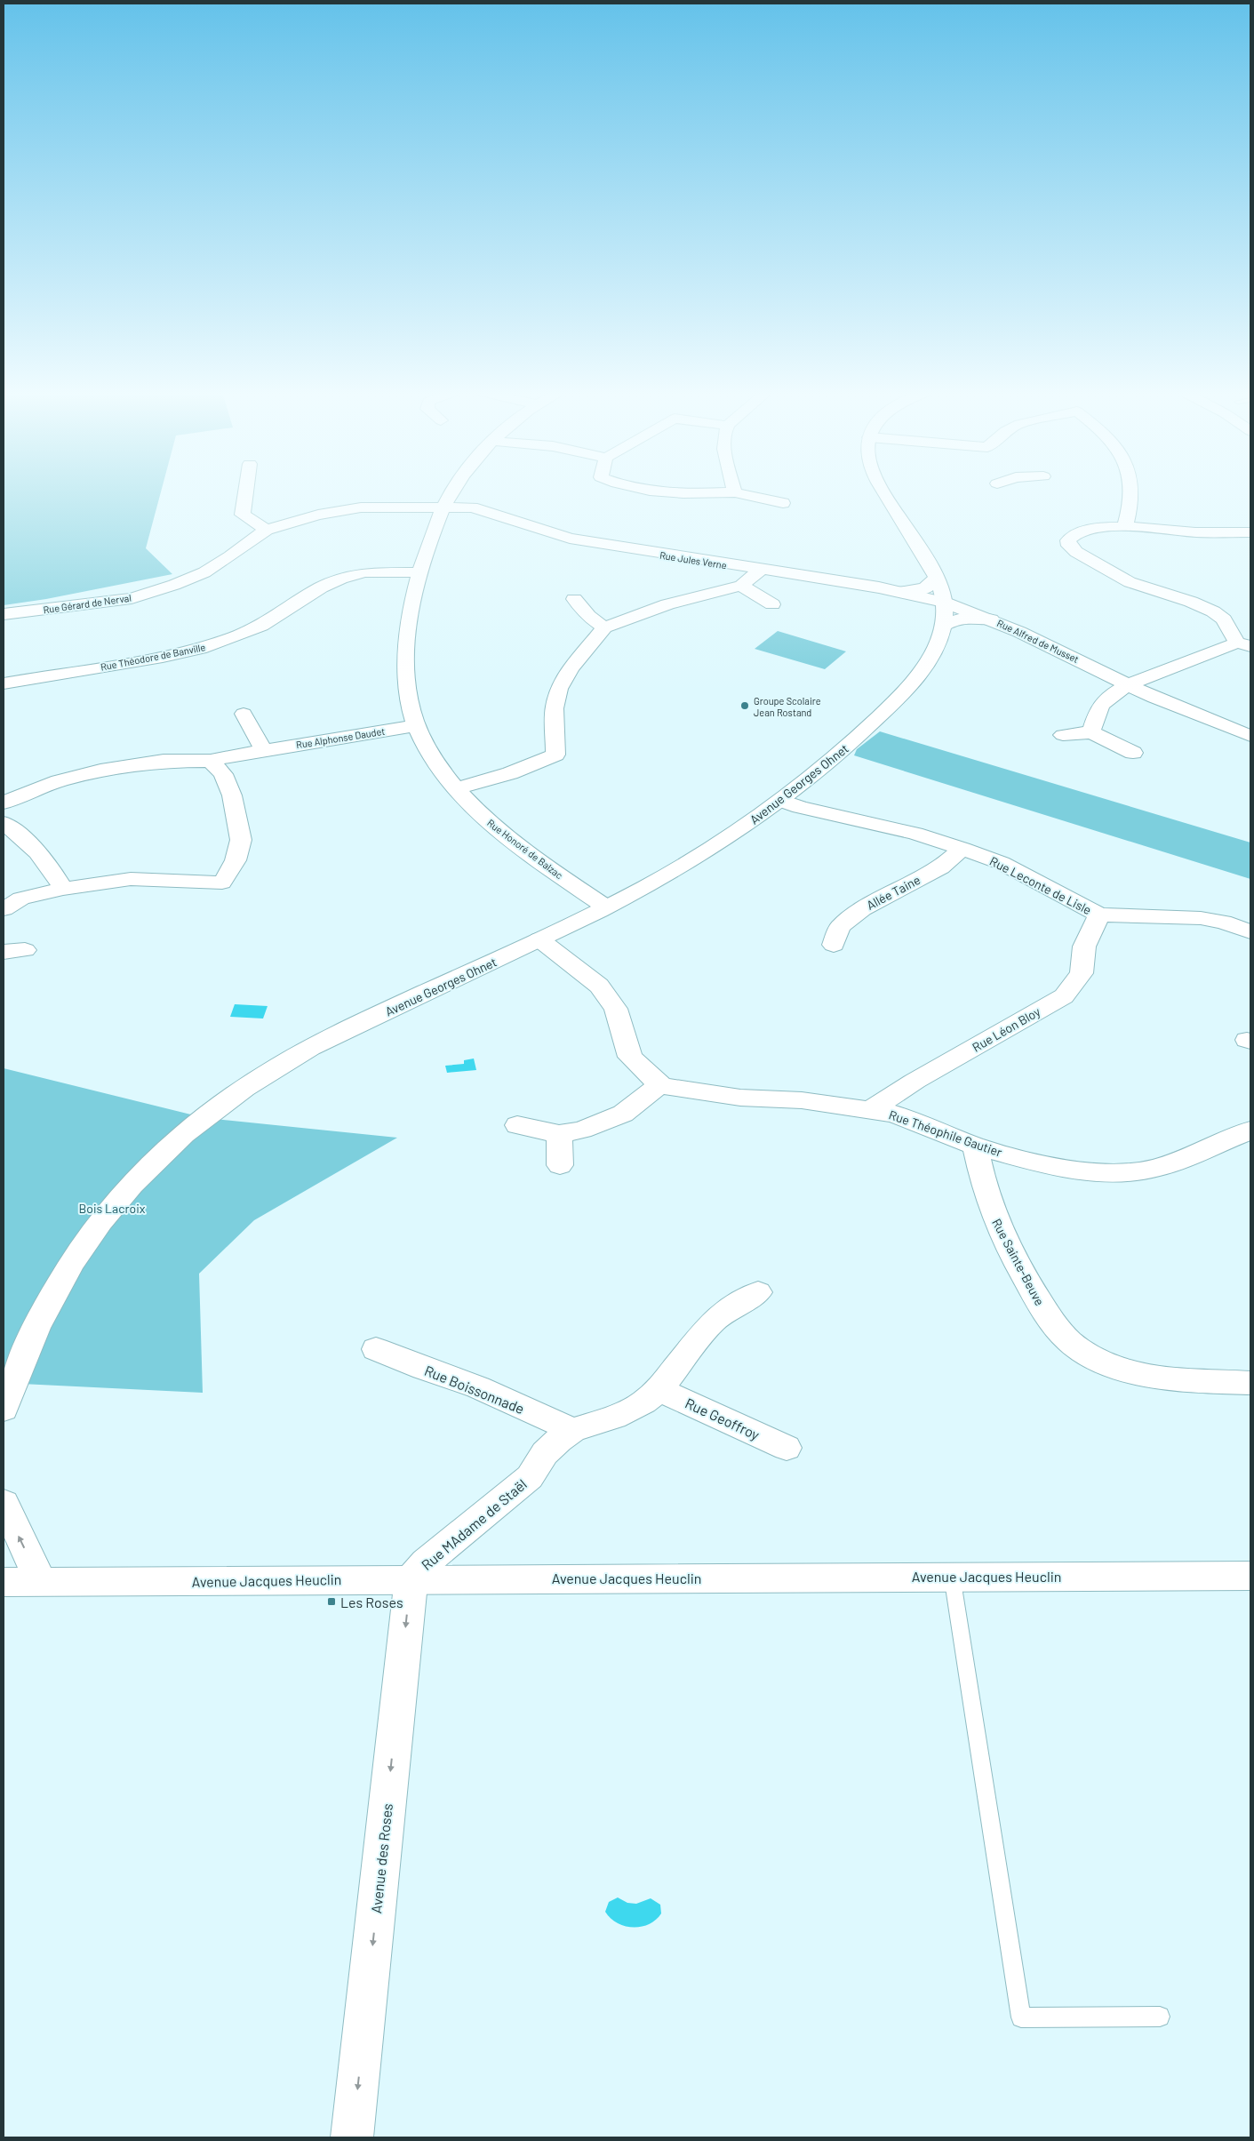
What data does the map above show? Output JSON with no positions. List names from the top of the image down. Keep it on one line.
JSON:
{"streets":{"street":["Rue Jules Verne","Rue Gérard de Nerval","Rue Alfred de Musset","Rue Théodore de Banville","Rue Alphonse Daudet","Avenue Georges Ohnet","Rue Honoré de Balzac","Rue Leconte de Lisle","Allée Taine","Rue Léon Bloy","Rue Théophile Gautier","Rue Sainte-Beuve","Rue Boissonnade","Rue Geoffroy","Rue MAdame de Staël","Avenue Jacques Heuclin","Avenue des Roses"]},"crossings":[["Rue Jules Verne","Rue Gérard de Nerval"],["Rue Jules Verne","Rue Alfred de Musset"],["Rue Jules Verne","Avenue Georges Ohnet"],["Rue Jules Verne","Rue Honoré de Balzac"],["Rue Gérard de Nerval","Rue Honoré de Balzac"],["Rue Alfred de Musset","Avenue Georges Ohnet"],["Rue Théodore de Banville","Rue Honoré de Balzac"],["Rue Alphonse Daudet","Rue Honoré de Balzac"],["Avenue Georges Ohnet","Rue Honoré de Balzac"],["Avenue Georges Ohnet","Rue Leconte de Lisle"],["Avenue Georges Ohnet","Rue Théophile Gautier"],["Rue Leconte de Lisle","Allée Taine"],["Rue Leconte de Lisle","Rue Léon Bloy"],["Rue Léon Bloy","Rue Théophile Gautier"],["Rue Théophile Gautier","Rue Sainte-Beuve"],["Rue Boissonnade","Rue MAdame de Staël"],["Rue Geoffroy","Rue MAdame de Staël"],["Rue MAdame de Staël","Avenue Jacques Heuclin"],["Rue MAdame de Staël","Avenue des Roses"],["Avenue Jacques Heuclin","Avenue des Roses"]],"one_way":["Avenue des Roses"],"parks":["Bois Lacroix"],"places":{"other":["Groupe Scolaire Jean Rostand"],"transit":["Les Roses"]}}
